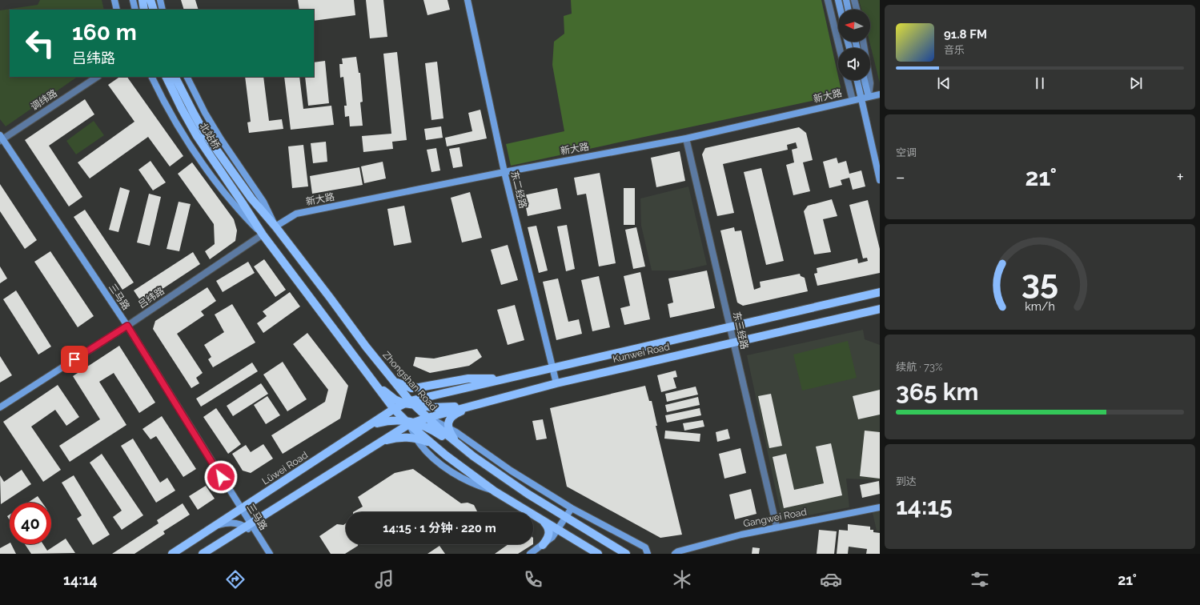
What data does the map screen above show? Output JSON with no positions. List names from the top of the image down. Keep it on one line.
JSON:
{"streets":{"main road":["北站桥","Kunwei Road","Zhongshan Road","Lüwei Road"],"street":["新大路","调纬路","东二经路","三马路","吕纬路","东三经路","Gangwei Road"]},"crossings":[["新大路","东二经路"],["新大路","东三经路"],["新大路","Zhongshan Road"],["调纬路","三马路"],["北站桥","吕纬路"],["北站桥","Zhongshan Road"],["东二经路","Kunwei Road"],["三马路","吕纬路"],["三马路","Lüwei Road"],["东三经路","Kunwei Road"],["东三经路","Gangwei Road"],["Kunwei Road","Zhongshan Road"],["Kunwei Road","Lüwei Road"],["Zhongshan Road","Lüwei Road"]],"north":"left","page":{"turn":["160 m","吕纬路"],"song":["91.8 FM","音乐"],"tile":["空调",["续航 · 73%","365 km"],["到达","14:15"]],"heat":["−","21°","+"],"limit":"40","trip":"14:15 · 1 分钟 · 220 m","tabs":["14:14","21°"],"gauge":["35","km/h"]}}
